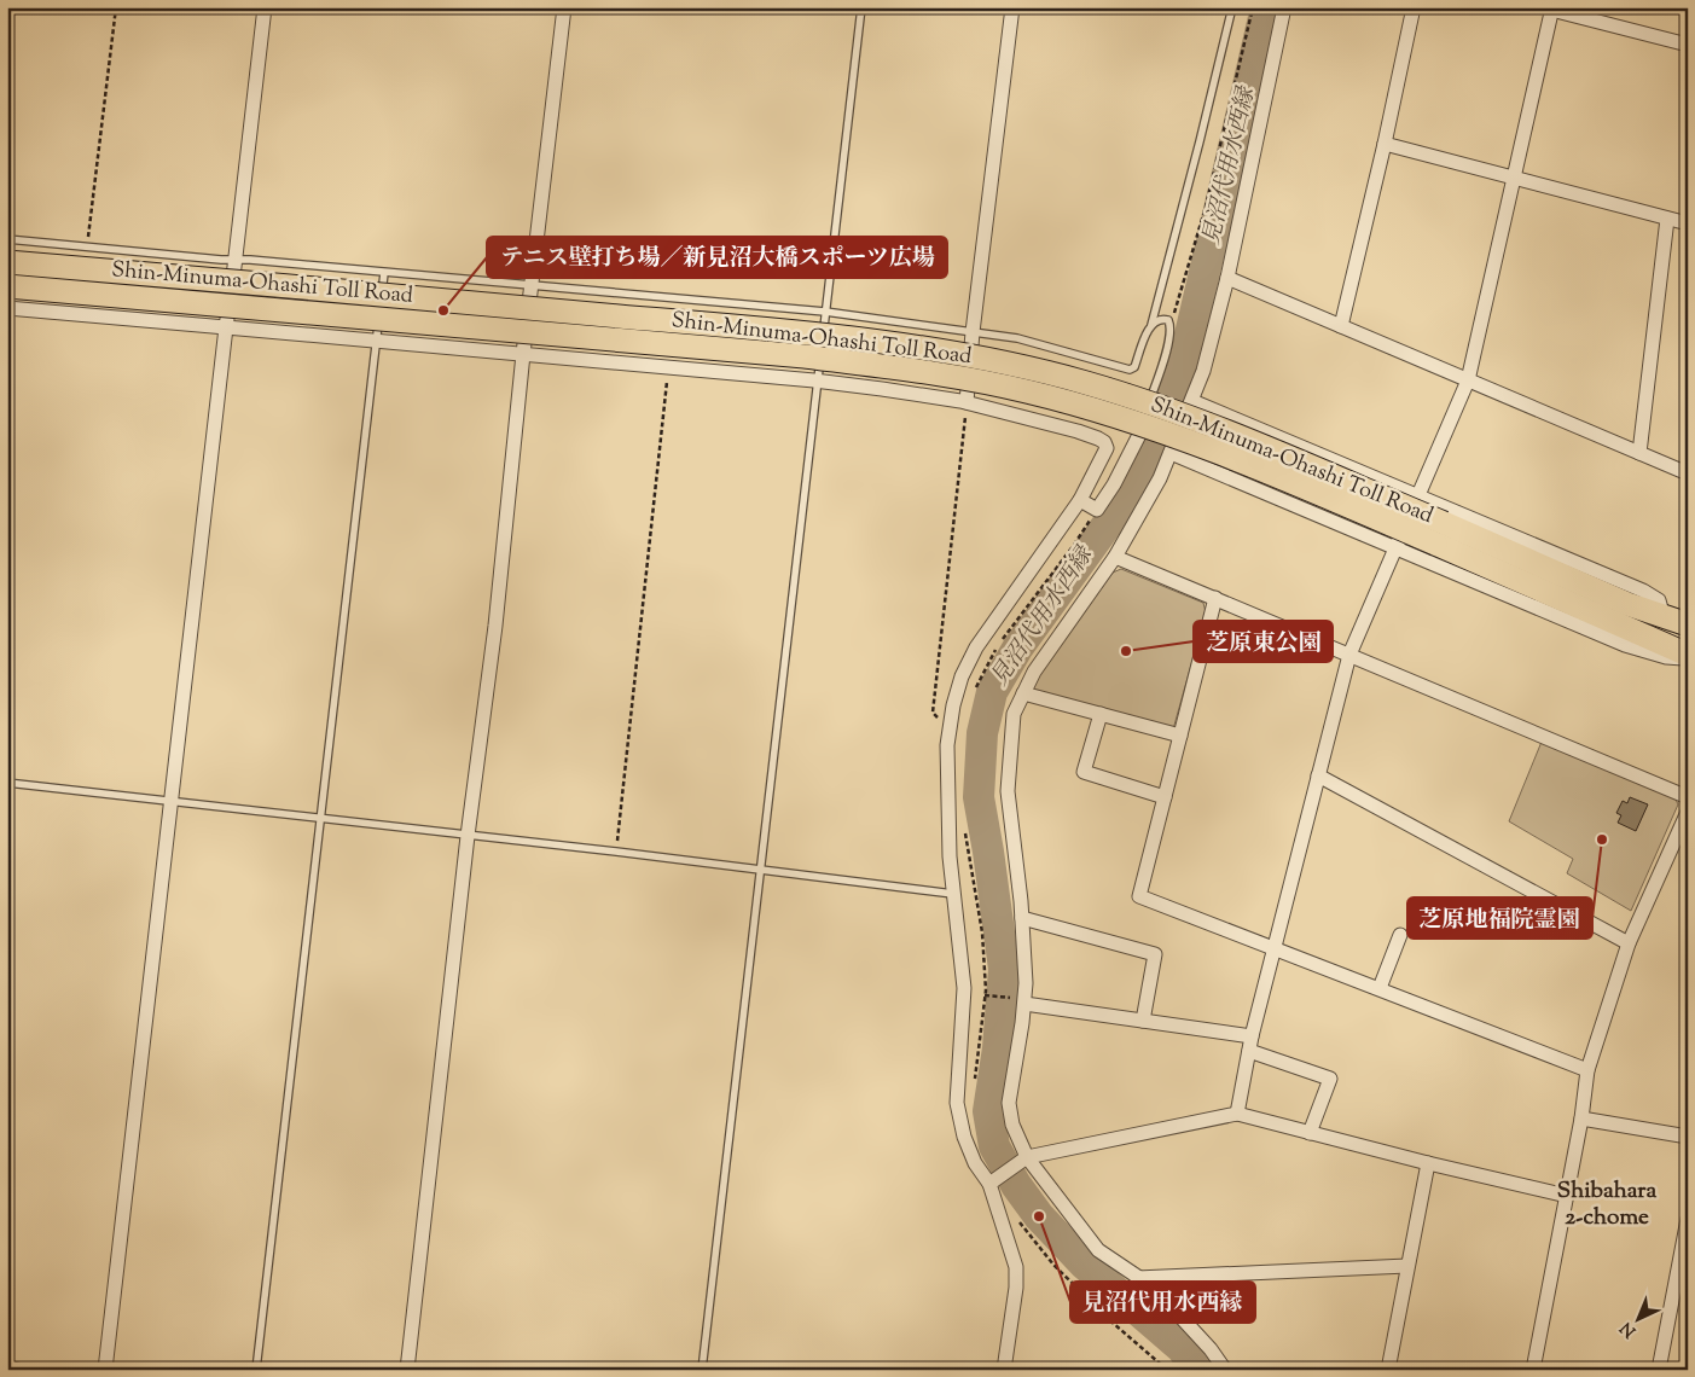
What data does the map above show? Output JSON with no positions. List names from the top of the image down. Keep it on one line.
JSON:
{"streets":{"highway":["Shin-Minuma-Ohashi Toll Road"]},"districts":["Shibahara 2-chome"],"water":["見沼代用水西縁"],"places":["テニス壁打ち場／新見沼大橋スポーツ広場","芝原東公園","芝原地福院霊園","見沼代用水西縁"],"north":"bottom left"}
